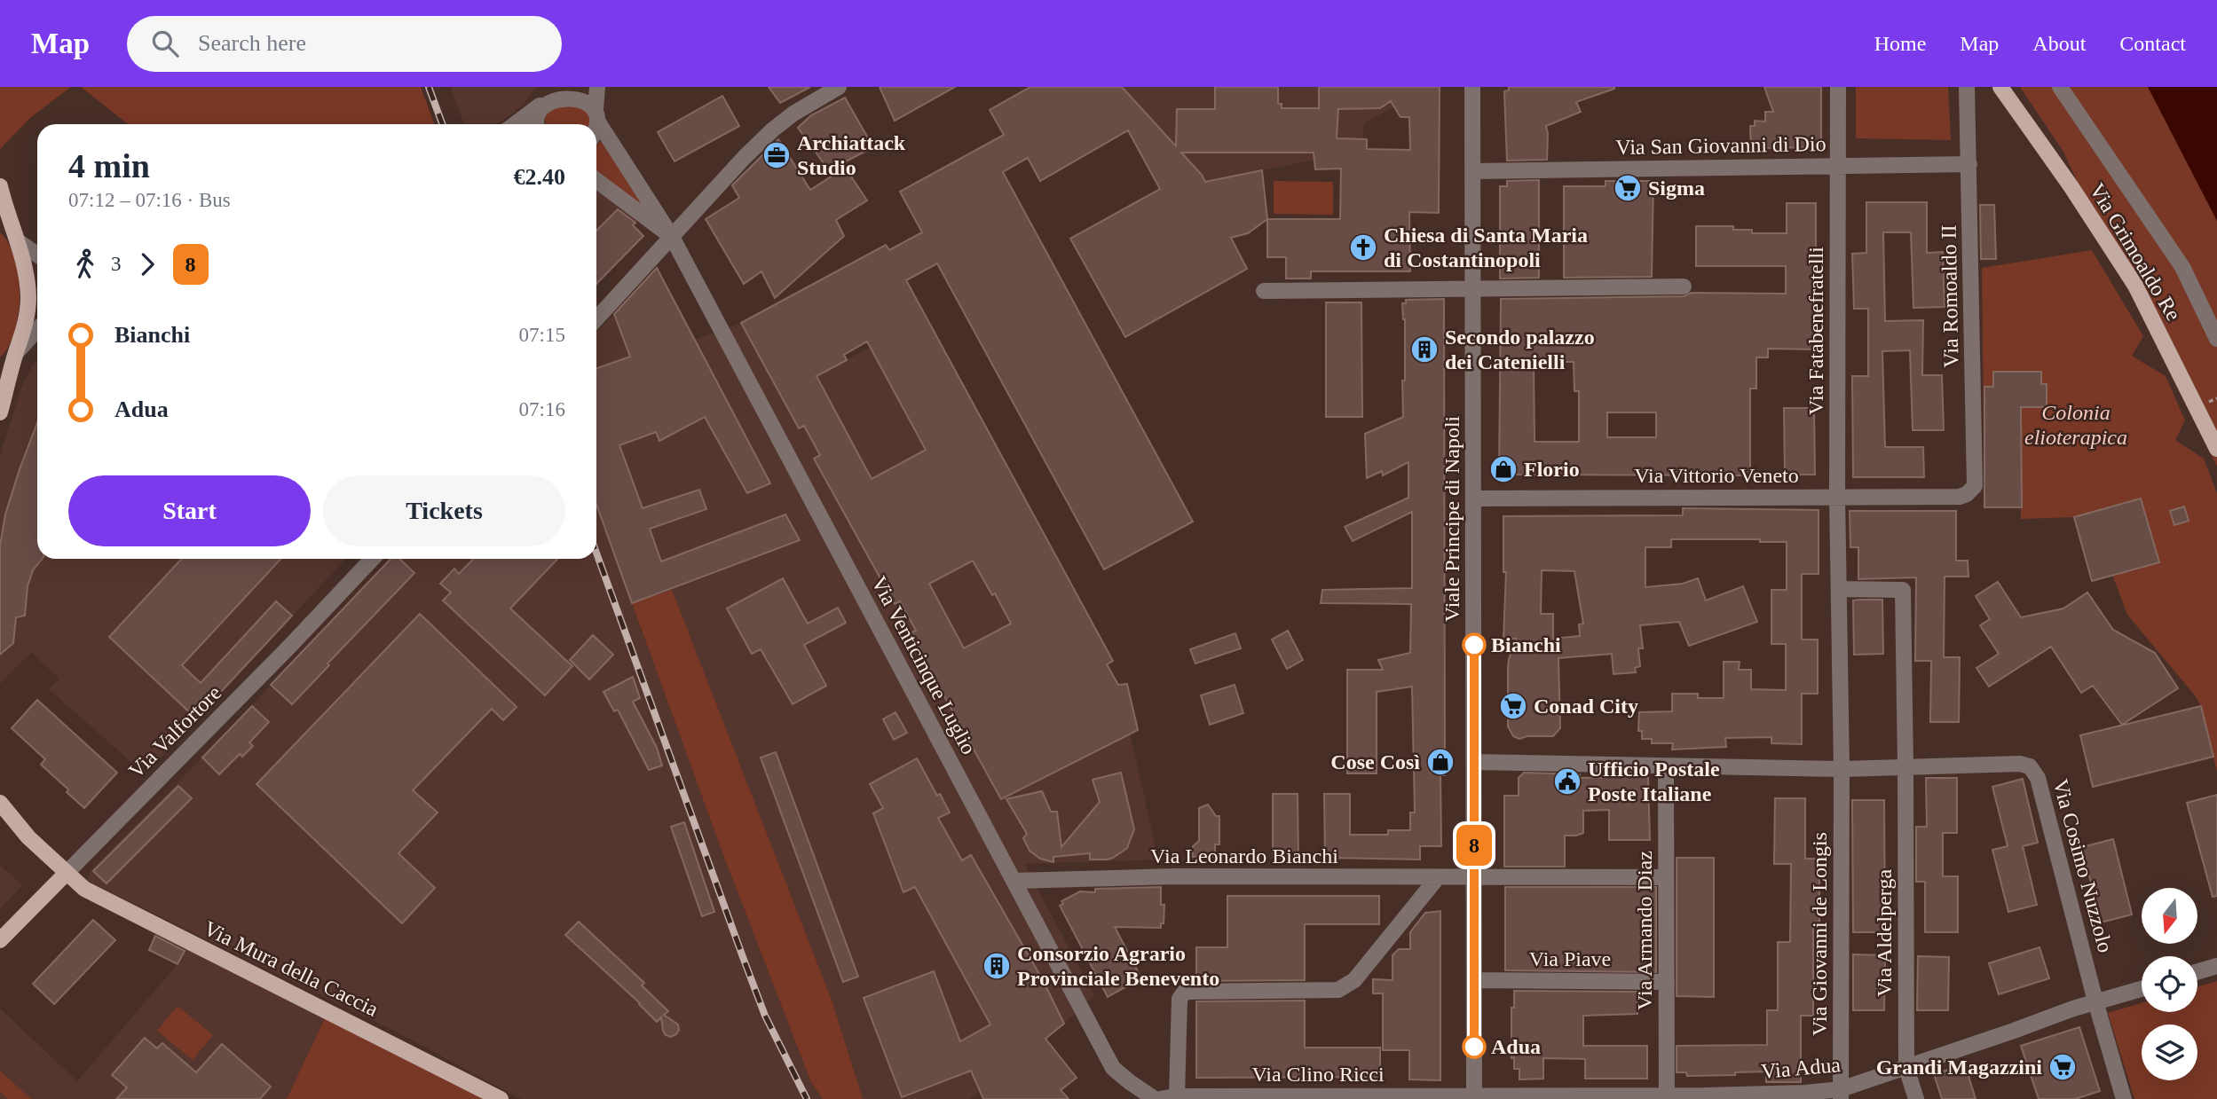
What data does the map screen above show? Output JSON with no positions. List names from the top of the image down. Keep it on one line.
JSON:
{"streets":{"main road":["Via Grimoaldo Re","Via Valfortore","Via Mura della Caccia"],"street":["Via San Giovanni di Dio","Via Romoaldo II","Via Fatabenefratelli","Via Vittorio Veneto","Viale Principe di Napoli","Via Venticinque Luglio","Via Leonardo Bianchi","Via Cosimo Nuzzolo","Via Armando Diaz","Via Aldelperga","Via Giovanni de Longis","Via Piave","Via Adua","Via Clino Ricci"]},"crossings":[["Via San Giovanni di Dio","Via Romoaldo II"],["Via San Giovanni di Dio","Via Fatabenefratelli"],["Via San Giovanni di Dio","Viale Principe di Napoli"],["Via Romoaldo II","Via Vittorio Veneto"],["Via Fatabenefratelli","Via Vittorio Veneto"],["Via Fatabenefratelli","Via Aldelperga"],["Via Fatabenefratelli","Via Giovanni de Longis"],["Via Vittorio Veneto","Viale Principe di Napoli"],["Viale Principe di Napoli","Via Leonardo Bianchi"],["Viale Principe di Napoli","Via Piave"],["Viale Principe di Napoli","Via Adua"],["Viale Principe di Napoli","Via Clino Ricci"],["Via Venticinque Luglio","Via Leonardo Bianchi"],["Via Valfortore","Via Mura della Caccia"],["Via Leonardo Bianchi","Via Armando Diaz"],["Via Cosimo Nuzzolo","Via Aldelperga"],["Via Cosimo Nuzzolo","Via Adua"],["Via Armando Diaz","Via Piave"],["Via Armando Diaz","Via Adua"],["Via Aldelperga","Via Giovanni de Longis"],["Via Aldelperga","Via Adua"],["Via Giovanni de Longis","Via Adua"],["Via Adua","Via Clino Ricci"]],"parks":["Colonia elioterapica"],"places":{"office":["Archiattack Studio"],"supermarket":["Sigma","Conad City","Grandi Magazzini"],"church":["Chiesa di Santa Maria di Costantinopoli"],"building":["Secondo palazzo dei Catenielli","Consorzio Agrario Provinciale Benevento"],"shop":["Florio","Cose Così"],"other":["Bianchi","Adua"],"public building":["Ufficio Postale Poste Italiane"]},"lines":["bus line 8"],"north":"bottom","page":{"header":"Map","search":"Search here","nav":["Home","Map","About","Contact"],"on_map":"8","heading":["4 min","07:12 – 07:16 · Bus","€2.40"],"legs":["3","8"],"list":[{"name":"Bianchi","value":"07:15"},{"name":"Adua","value":"07:16"}],"buttons":["Start","Tickets"]}}
